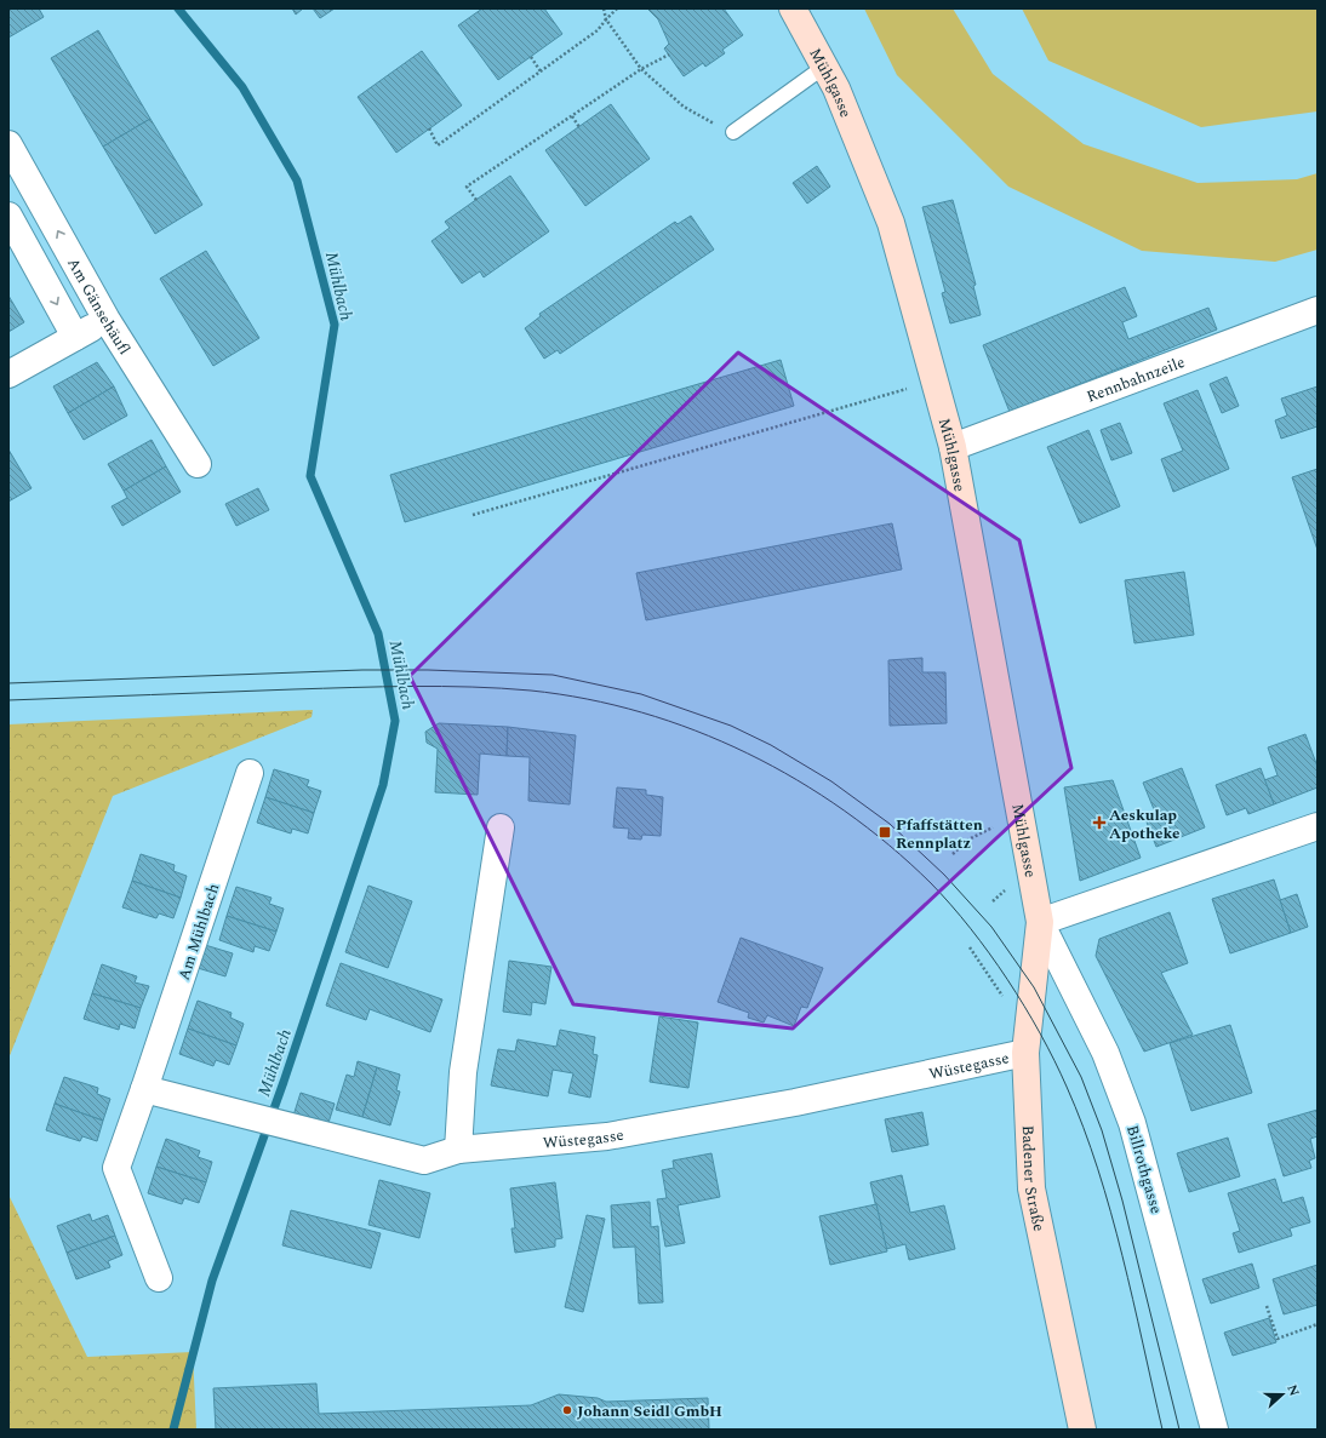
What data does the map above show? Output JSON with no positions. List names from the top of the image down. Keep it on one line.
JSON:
{"streets":{"street":["Mühlgasse","Am Gänsehäufl","Rennbahnzeile","Am Mühlbach","Wüstegasse","Billrothgasse","Badener Straße"]},"crossings":[["Mühlgasse","Rennbahnzeile"],["Mühlgasse","Billrothgasse"],["Mühlgasse","Badener Straße"],["Wüstegasse","Badener Straße"],["Billrothgasse","Badener Straße"]],"water":["Mühlbach"],"places":{"health":["Aeskulap Apotheke"],"transit":["Pfaffstätten Rennplatz"],"other":["Johann Seidl GmbH"]},"north":"right"}
